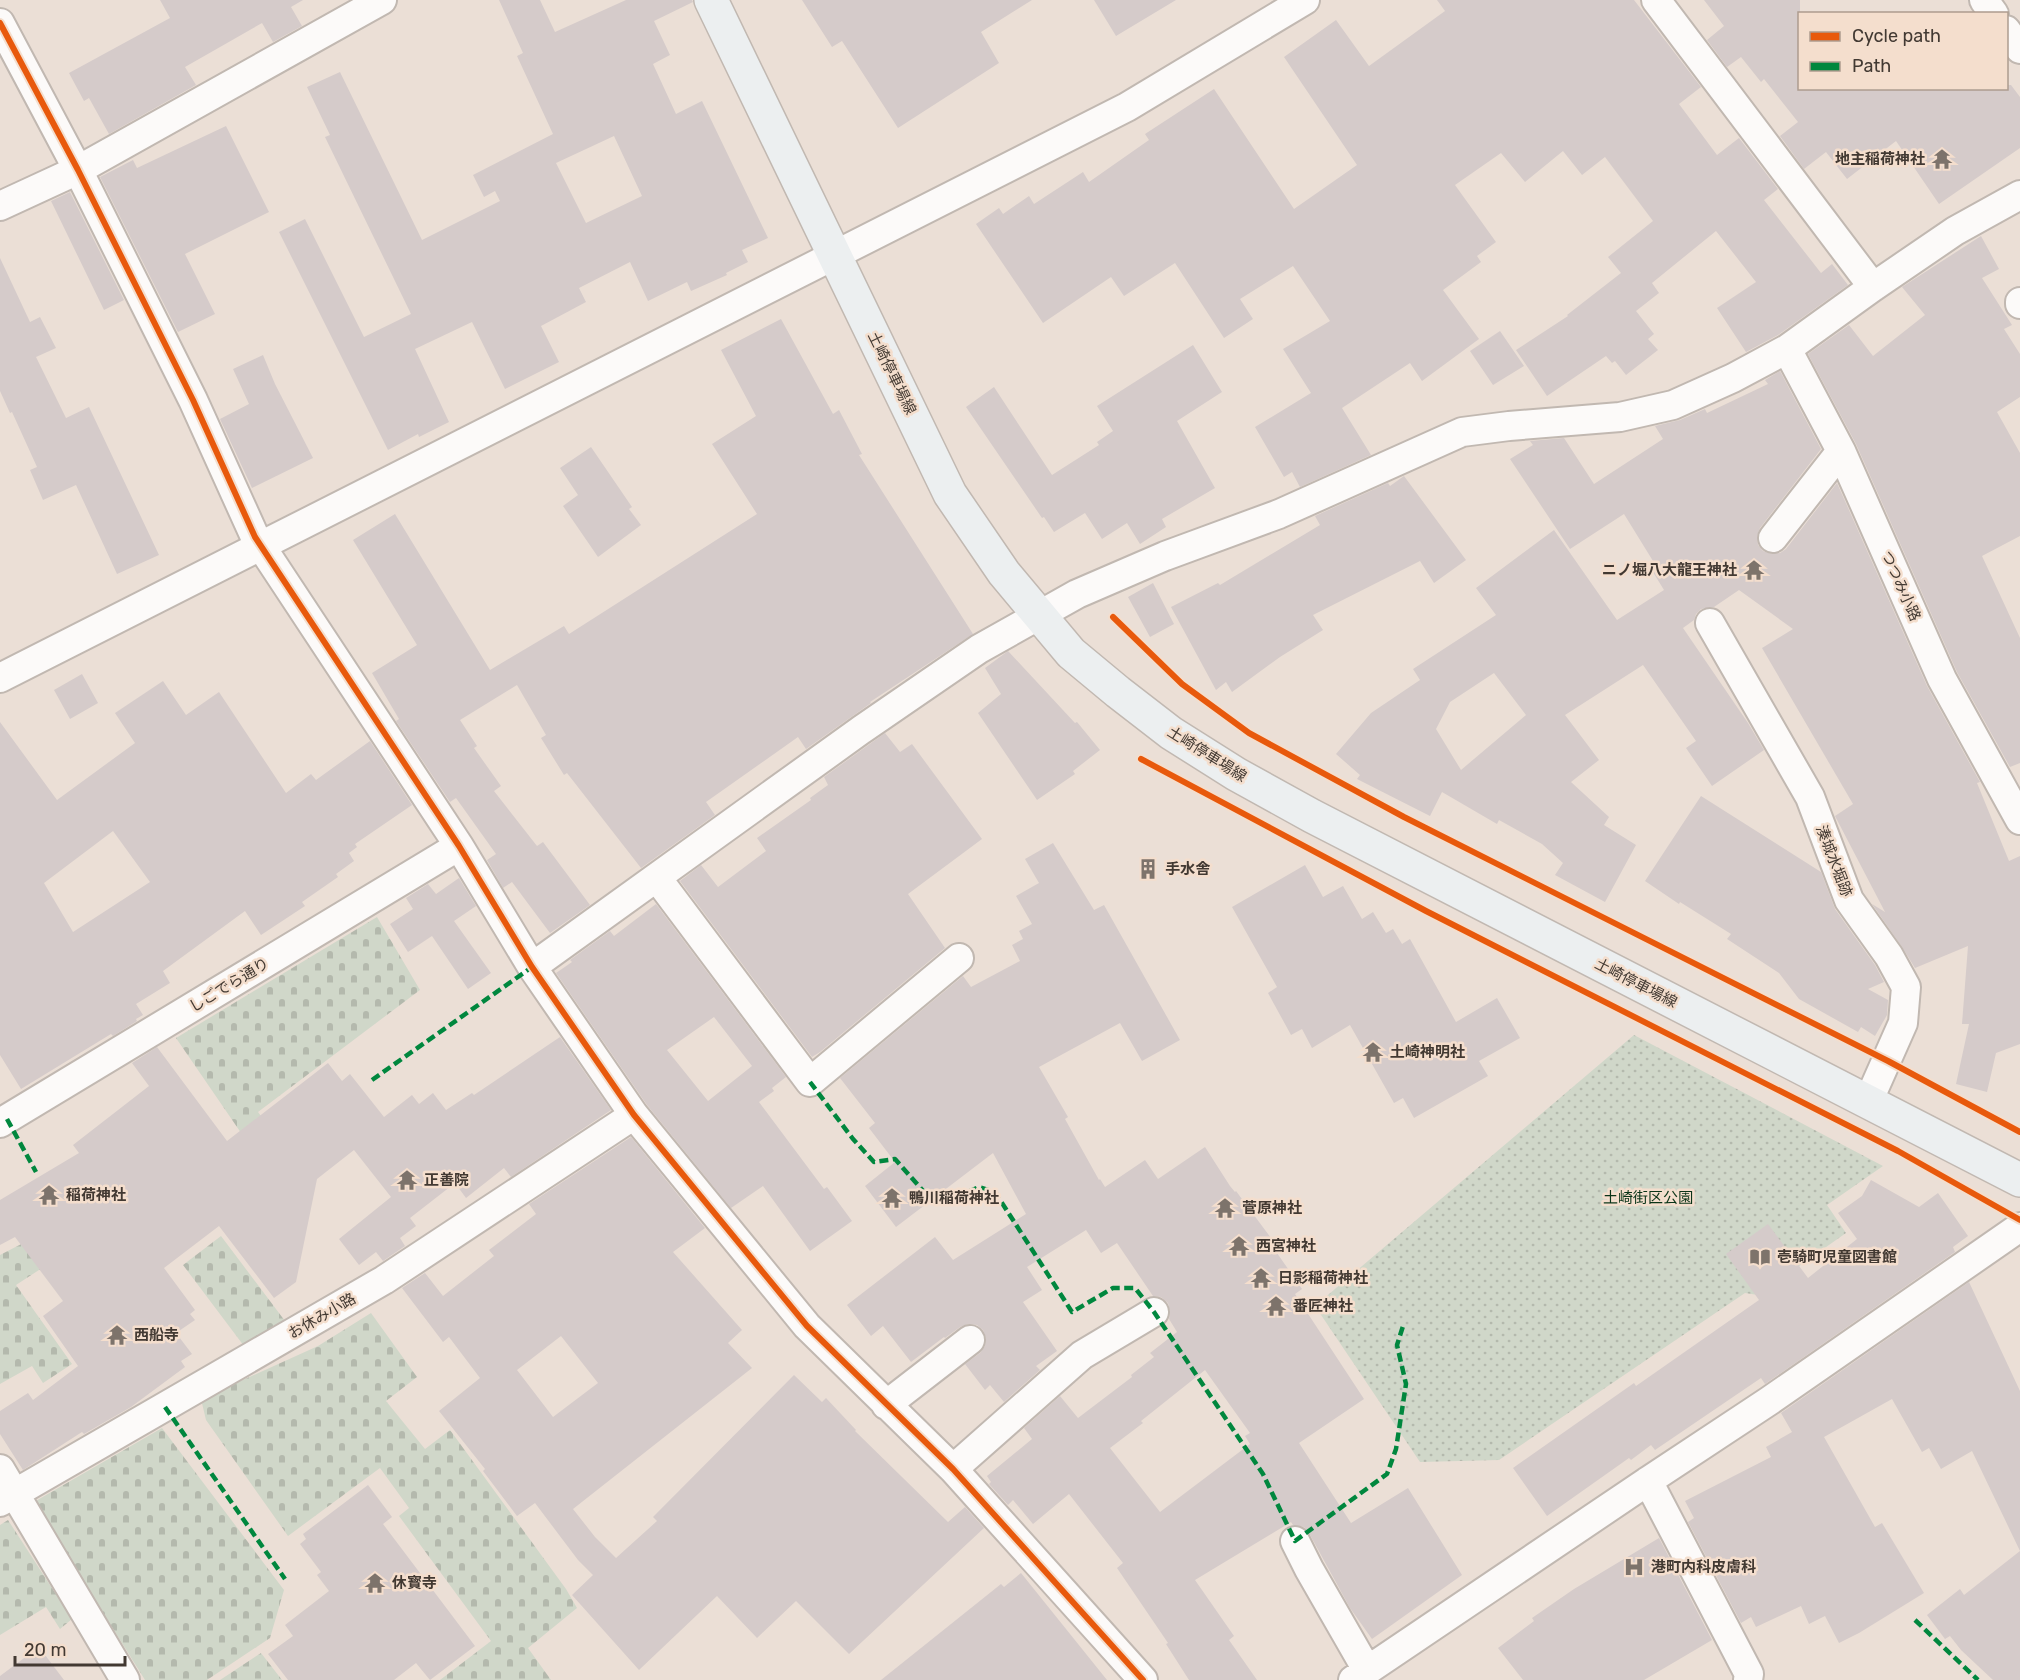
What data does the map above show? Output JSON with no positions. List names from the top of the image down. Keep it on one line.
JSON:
{"streets":{"main road":["土崎停車場線"],"street":["つつみ小路","湊城水堀跡","しごでら通り","お休み小路"]},"crossings":[["土崎停車場線","湊城水堀跡"]],"parks":["土崎街区公園"],"places":{"temple":["地主稲荷神社","ニノ堀八大龍王神社","土崎神明社","正善院","稲荷神社","鴨川稲荷神社","菅原神社","西宮神社","日影稲荷神社","番匠神社","西船寺","休寳寺"],"building":["手水舎"],"library":["壱騎町児童図書館"],"hospital":["港町内科皮膚科"]},"legend":["Cycle path","Path"],"scale_bar":"20 m"}
